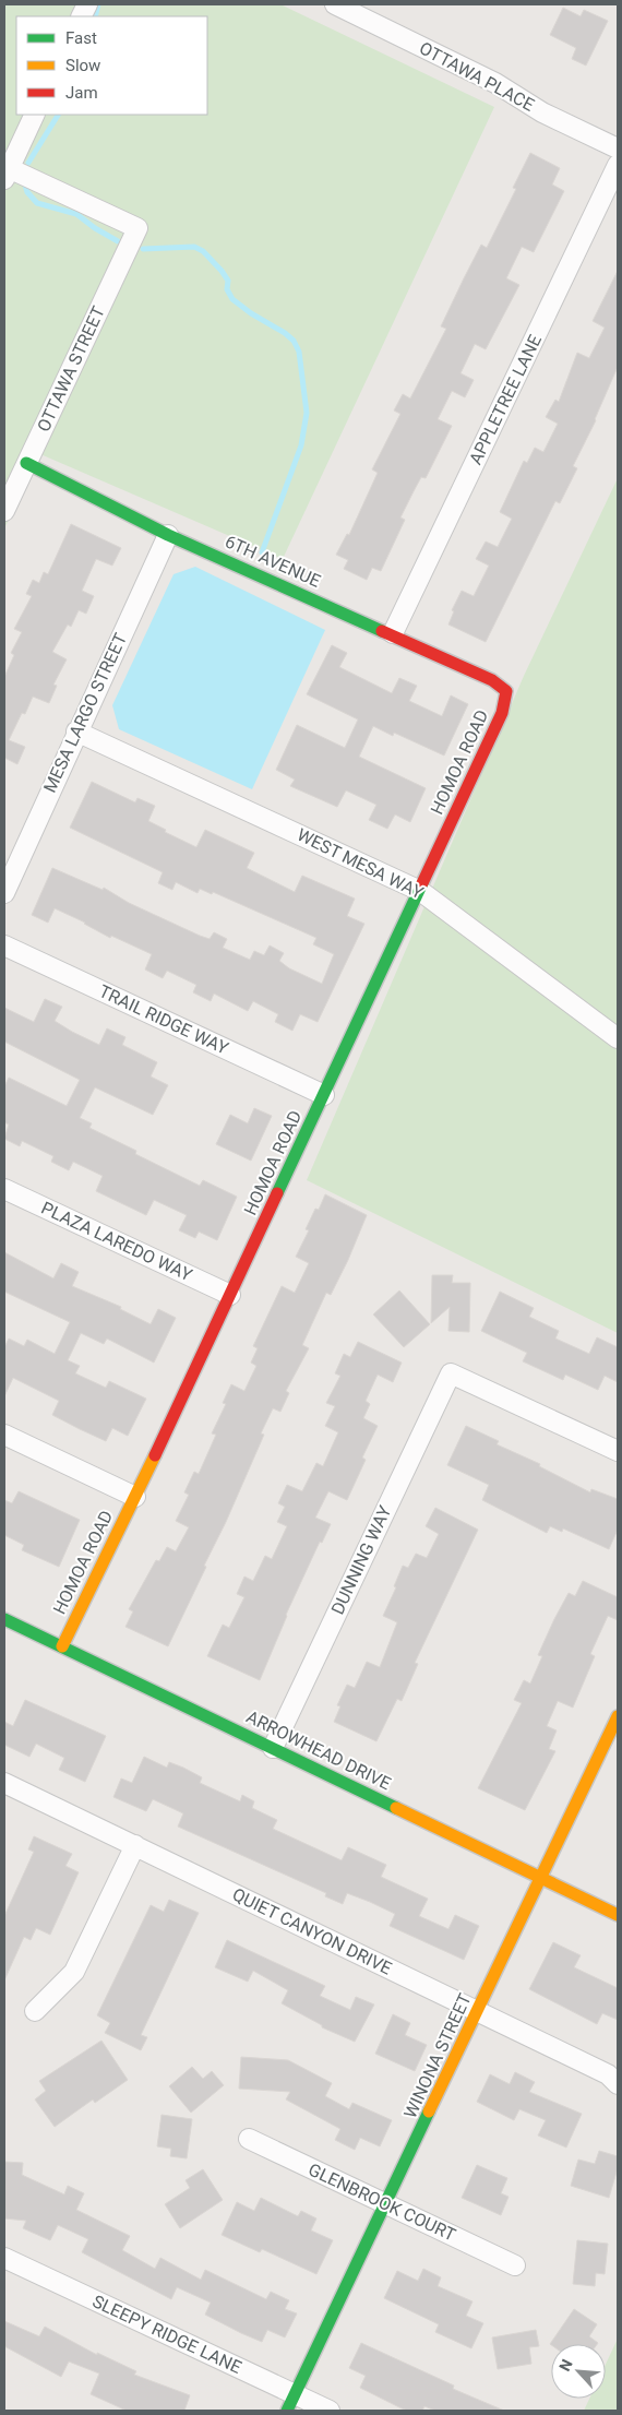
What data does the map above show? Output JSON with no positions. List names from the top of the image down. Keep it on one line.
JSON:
{"streets":{"street":["OTTAWA PLACE","OTTAWA STREET","APPLETREE LANE","6TH AVENUE","MESA LARGO STREET","HOMOA ROAD","WEST MESA WAY","TRAIL RIDGE WAY","PLAZA LAREDO WAY","DUNNING WAY","ARROWHEAD DRIVE","QUIET CANYON DRIVE","WINONA STREET","GLENBROOK COURT","SLEEPY RIDGE LANE"]},"crossings":[["OTTAWA STREET","6TH AVENUE"],["APPLETREE LANE","6TH AVENUE"],["6TH AVENUE","MESA LARGO STREET"],["6TH AVENUE","HOMOA ROAD"],["MESA LARGO STREET","WEST MESA WAY"],["HOMOA ROAD","WEST MESA WAY"],["HOMOA ROAD","TRAIL RIDGE WAY"],["HOMOA ROAD","PLAZA LAREDO WAY"],["HOMOA ROAD","ARROWHEAD DRIVE"],["DUNNING WAY","ARROWHEAD DRIVE"],["ARROWHEAD DRIVE","WINONA STREET"],["QUIET CANYON DRIVE","WINONA STREET"],["WINONA STREET","GLENBROOK COURT"],["WINONA STREET","SLEEPY RIDGE LANE"]],"legend":["Fast","Slow","Jam"],"north":"top left"}
